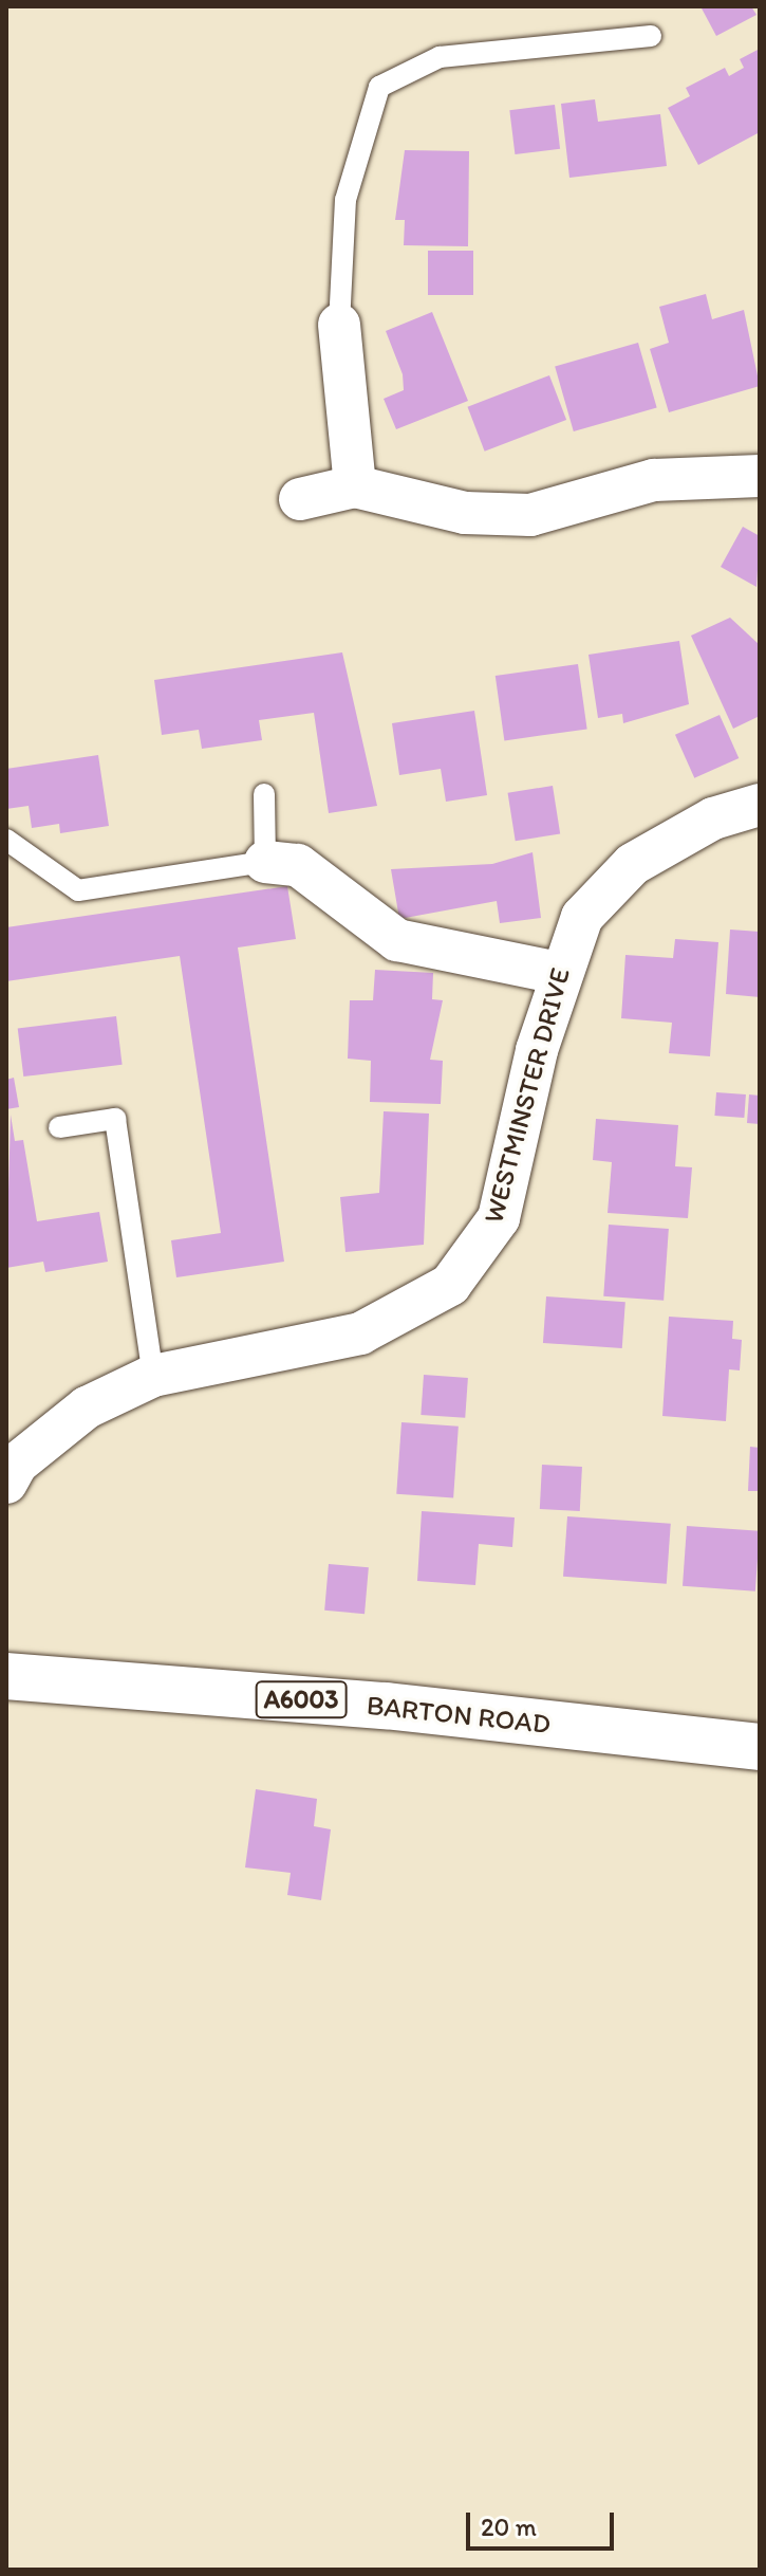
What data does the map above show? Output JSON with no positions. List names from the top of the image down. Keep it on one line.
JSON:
{"streets":{"main road":["A6003","BARTON ROAD"],"street":["WESTMINSTER DRIVE"]},"scale_bar":"20 m"}
